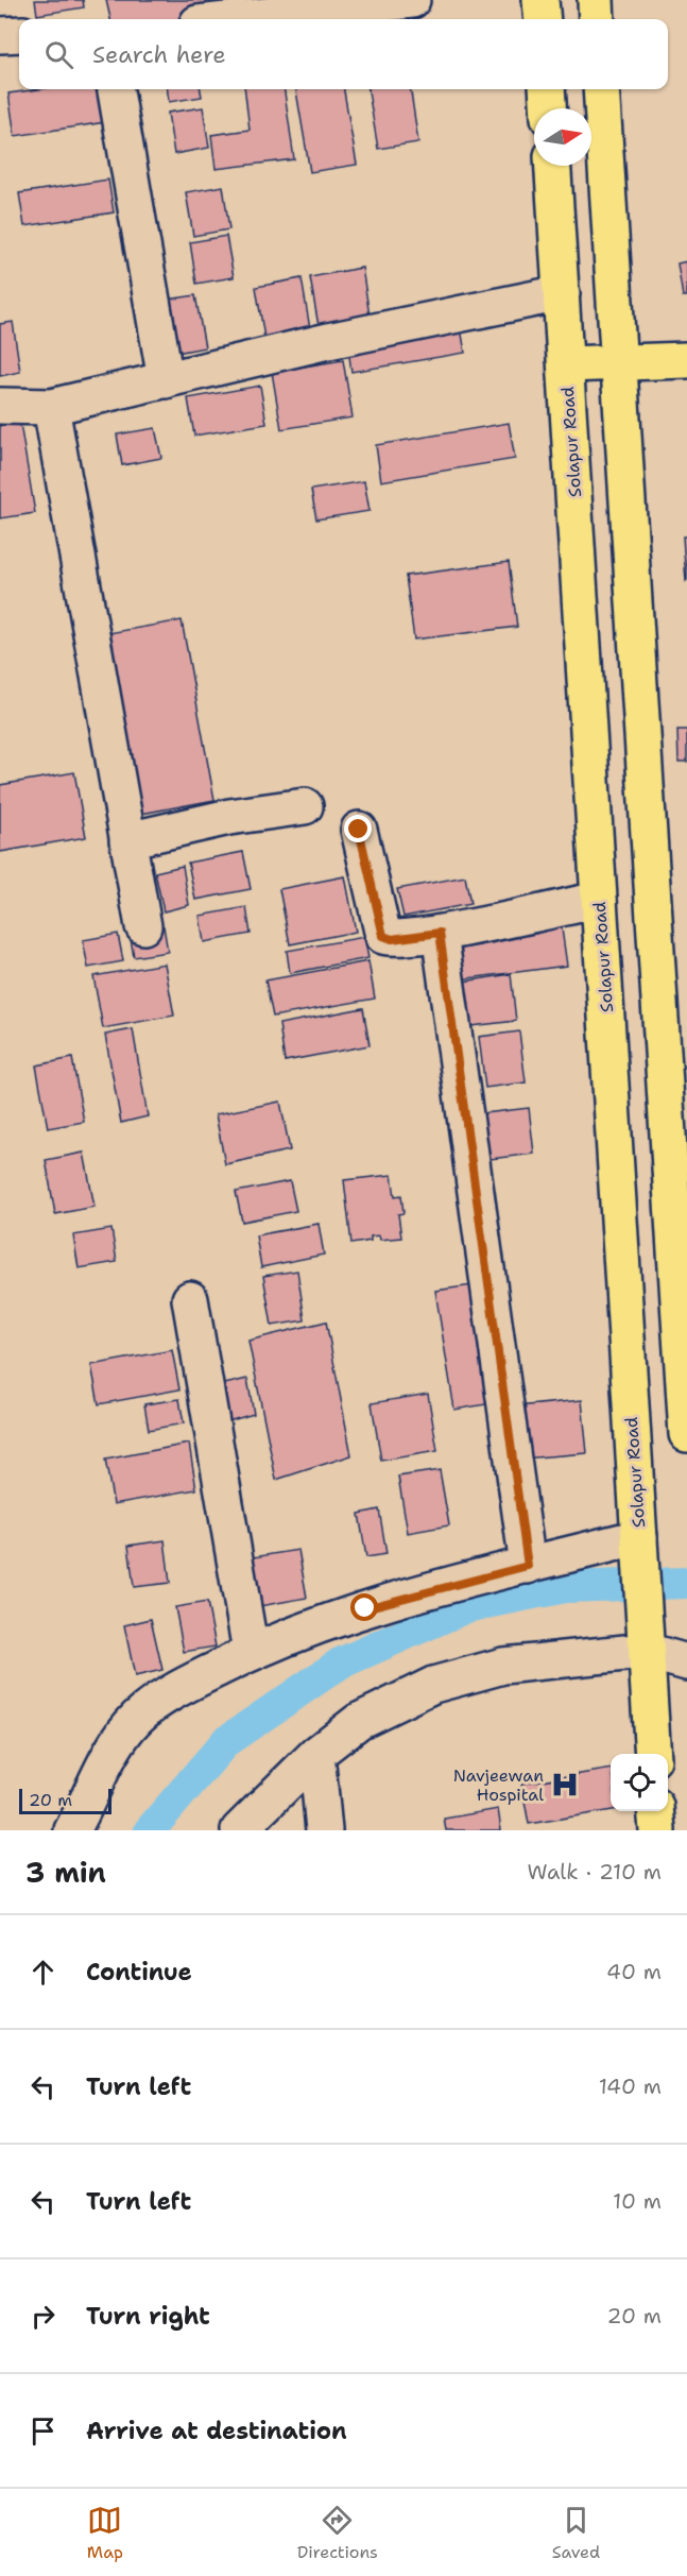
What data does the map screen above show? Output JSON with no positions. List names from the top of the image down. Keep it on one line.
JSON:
{"streets":{"main road":["Solapur Road"]},"places":{"hospital":["Navjeewan Hospital"]},"scale_bar":"20 m","north":"right","page":{"search":"Search here","scale":"20 m","heading":["3 min","Walk · 210 m"],"list":[["Continue","40 m"],["Turn left","140 m"],["Turn left","10 m"],["Turn right","20 m"],"Arrive at destination"],"nav":["Map","Directions","Saved"]}}
